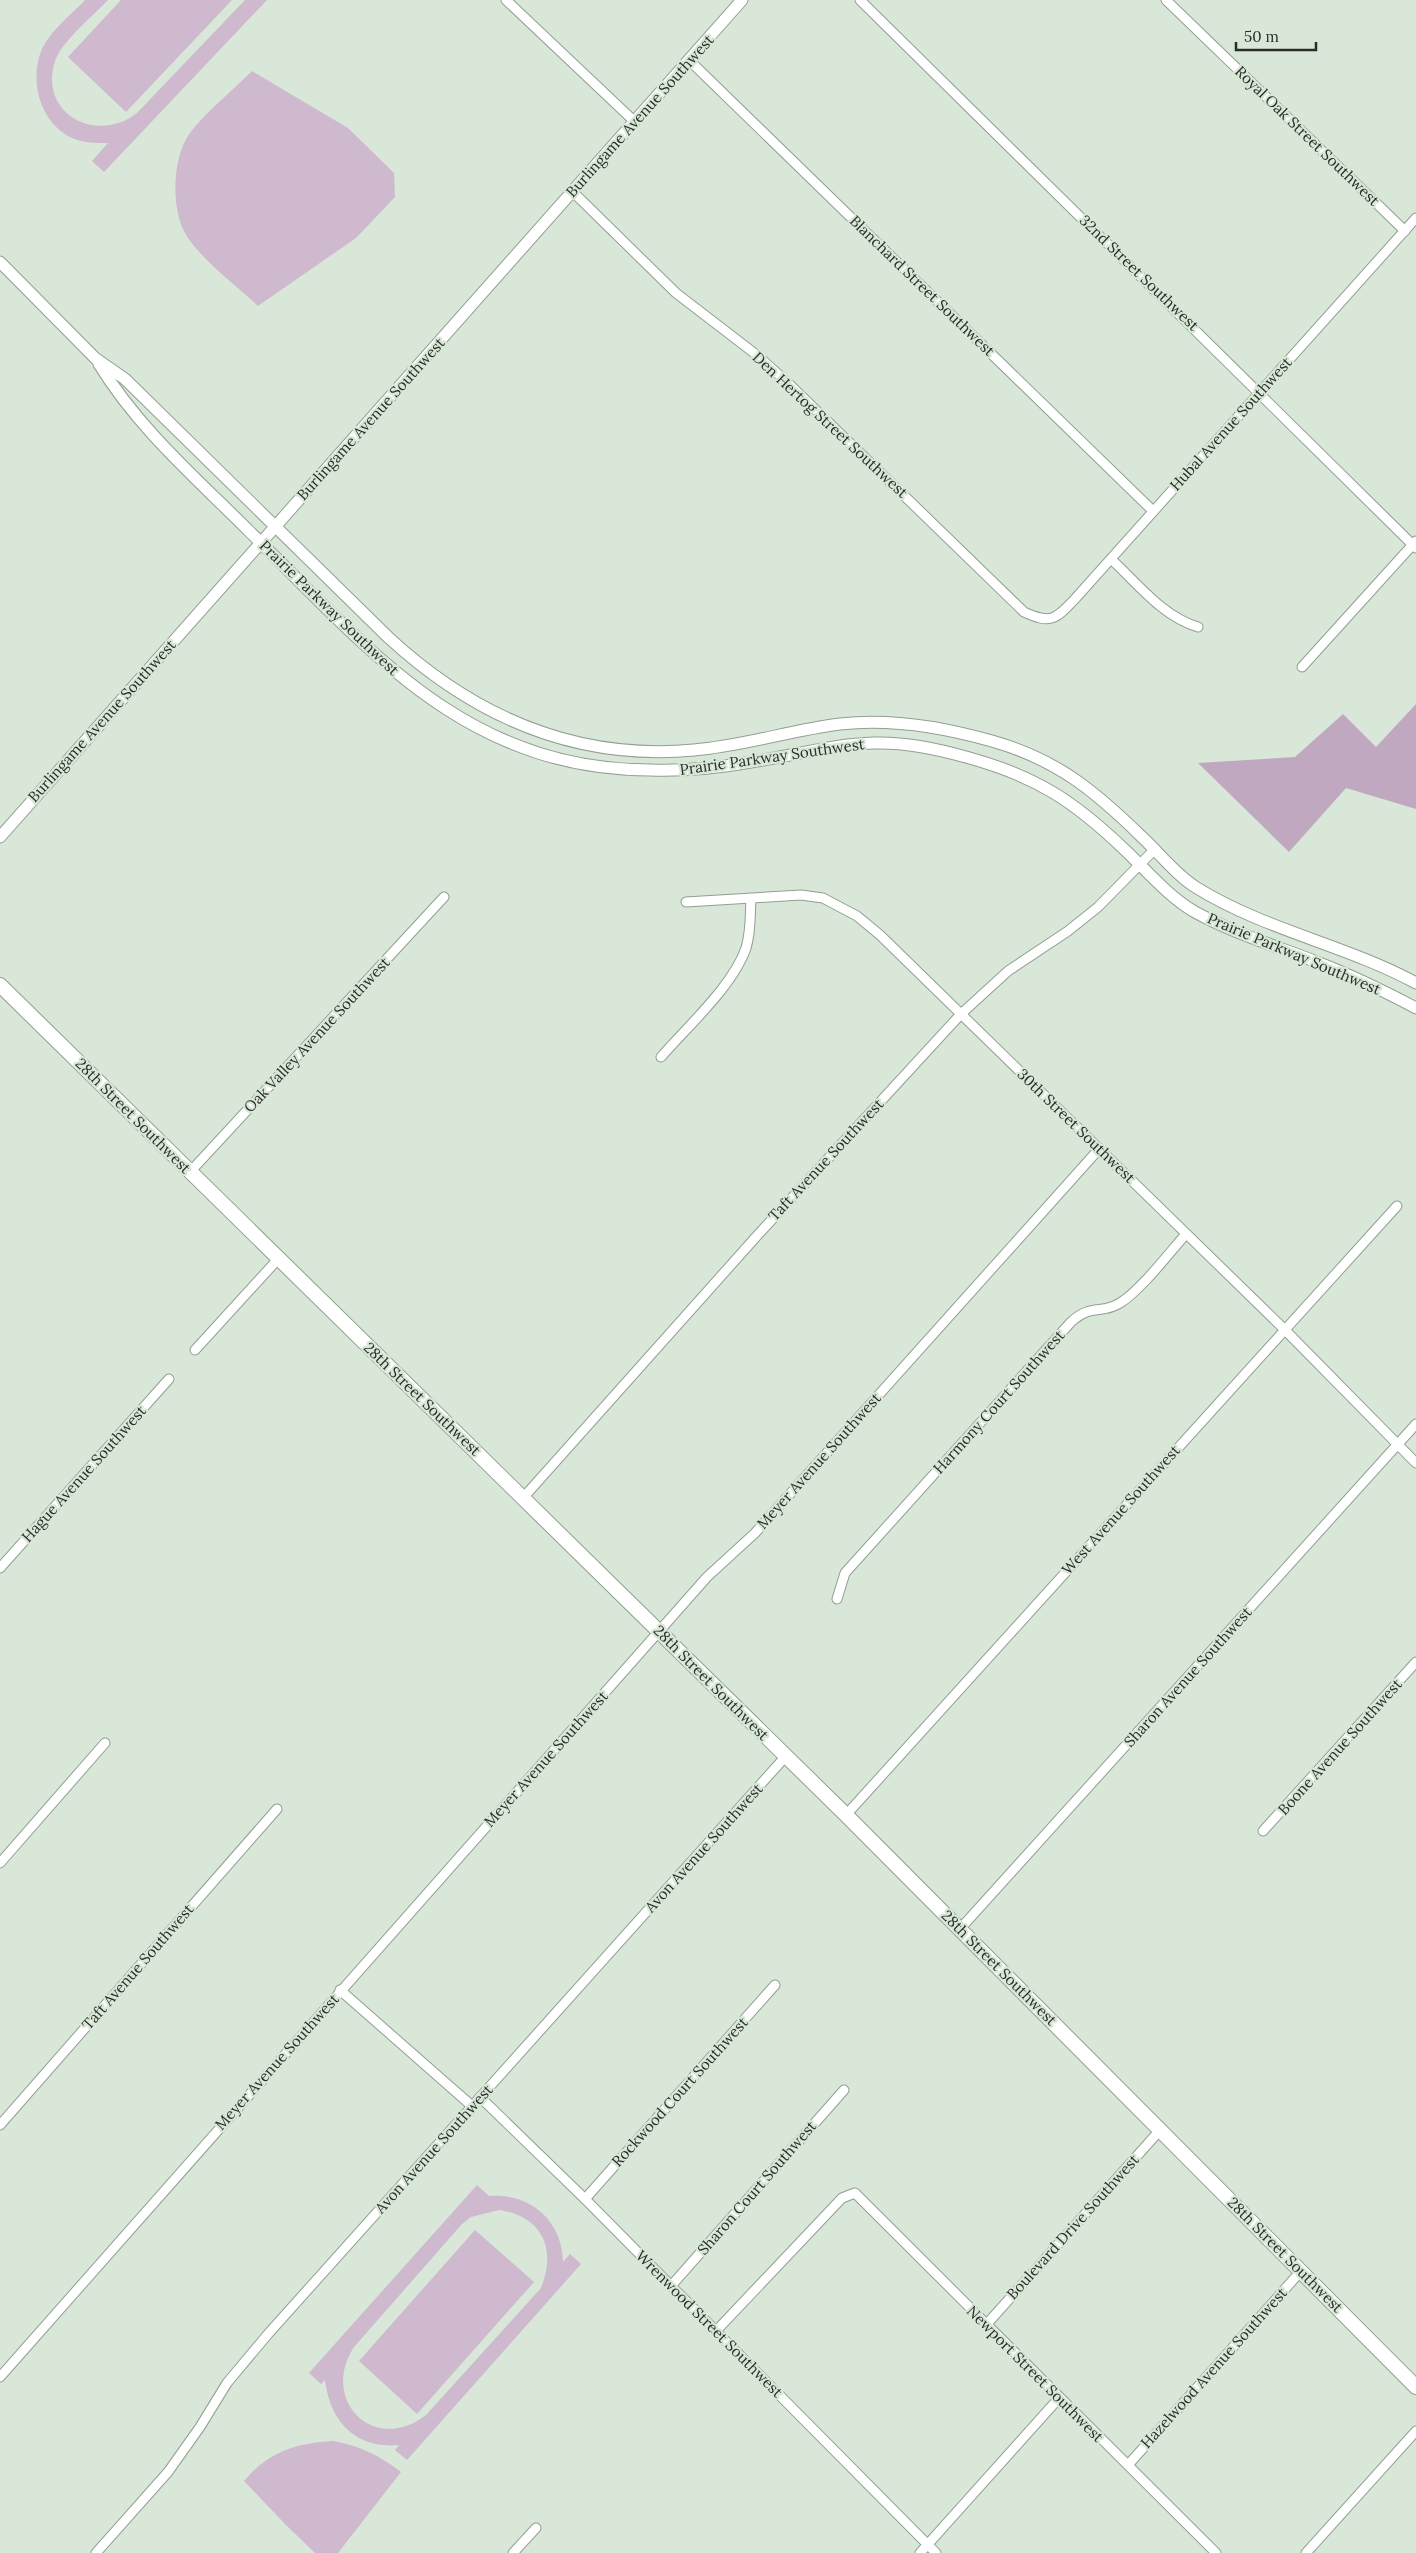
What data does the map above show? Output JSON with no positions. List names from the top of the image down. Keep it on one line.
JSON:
{"streets":{"main road":["28th Street Southwest"],"street":["Burlingame Avenue Southwest","Royal Oak Street Southwest","32nd Street Southwest","Blanchard Street Southwest","Hubal Avenue Southwest","Den Hertog Street Southwest","Prairie Parkway Southwest","Oak Valley Avenue Southwest","30th Street Southwest","Taft Avenue Southwest","Harmony Court Southwest","Meyer Avenue Southwest","Hague Avenue Southwest","West Avenue Southwest","Sharon Avenue Southwest","Boone Avenue Southwest","Avon Avenue Southwest","Rockwood Court Southwest","Sharon Court Southwest","Boulevard Drive Southwest","Wrenwood Street Southwest","Hazelwood Avenue Southwest","Newport Street Southwest"]},"crossings":[["Burlingame Avenue Southwest","Blanchard Street Southwest"],["Burlingame Avenue Southwest","Den Hertog Street Southwest"],["Burlingame Avenue Southwest","Prairie Parkway Southwest"],["Royal Oak Street Southwest","Hubal Avenue Southwest"],["32nd Street Southwest","Hubal Avenue Southwest"],["Blanchard Street Southwest","Hubal Avenue Southwest"],["Hubal Avenue Southwest","Den Hertog Street Southwest"],["Prairie Parkway Southwest","Taft Avenue Southwest"],["Oak Valley Avenue Southwest","28th Street Southwest"],["28th Street Southwest","Taft Avenue Southwest"],["28th Street Southwest","Meyer Avenue Southwest"],["28th Street Southwest","West Avenue Southwest"],["28th Street Southwest","Sharon Avenue Southwest"],["28th Street Southwest","Avon Avenue Southwest"],["28th Street Southwest","Boulevard Drive Southwest"],["28th Street Southwest","Hazelwood Avenue Southwest"],["30th Street Southwest","Taft Avenue Southwest"],["30th Street Southwest","Harmony Court Southwest"],["30th Street Southwest","Meyer Avenue Southwest"],["30th Street Southwest","West Avenue Southwest"],["30th Street Southwest","Sharon Avenue Southwest"],["Avon Avenue Southwest","Wrenwood Street Southwest"],["Rockwood Court Southwest","Wrenwood Street Southwest"],["Sharon Court Southwest","Wrenwood Street Southwest"],["Boulevard Drive Southwest","Newport Street Southwest"],["Wrenwood Street Southwest","Newport Street Southwest"],["Hazelwood Avenue Southwest","Newport Street Southwest"]],"scale_bar":"50 m"}
